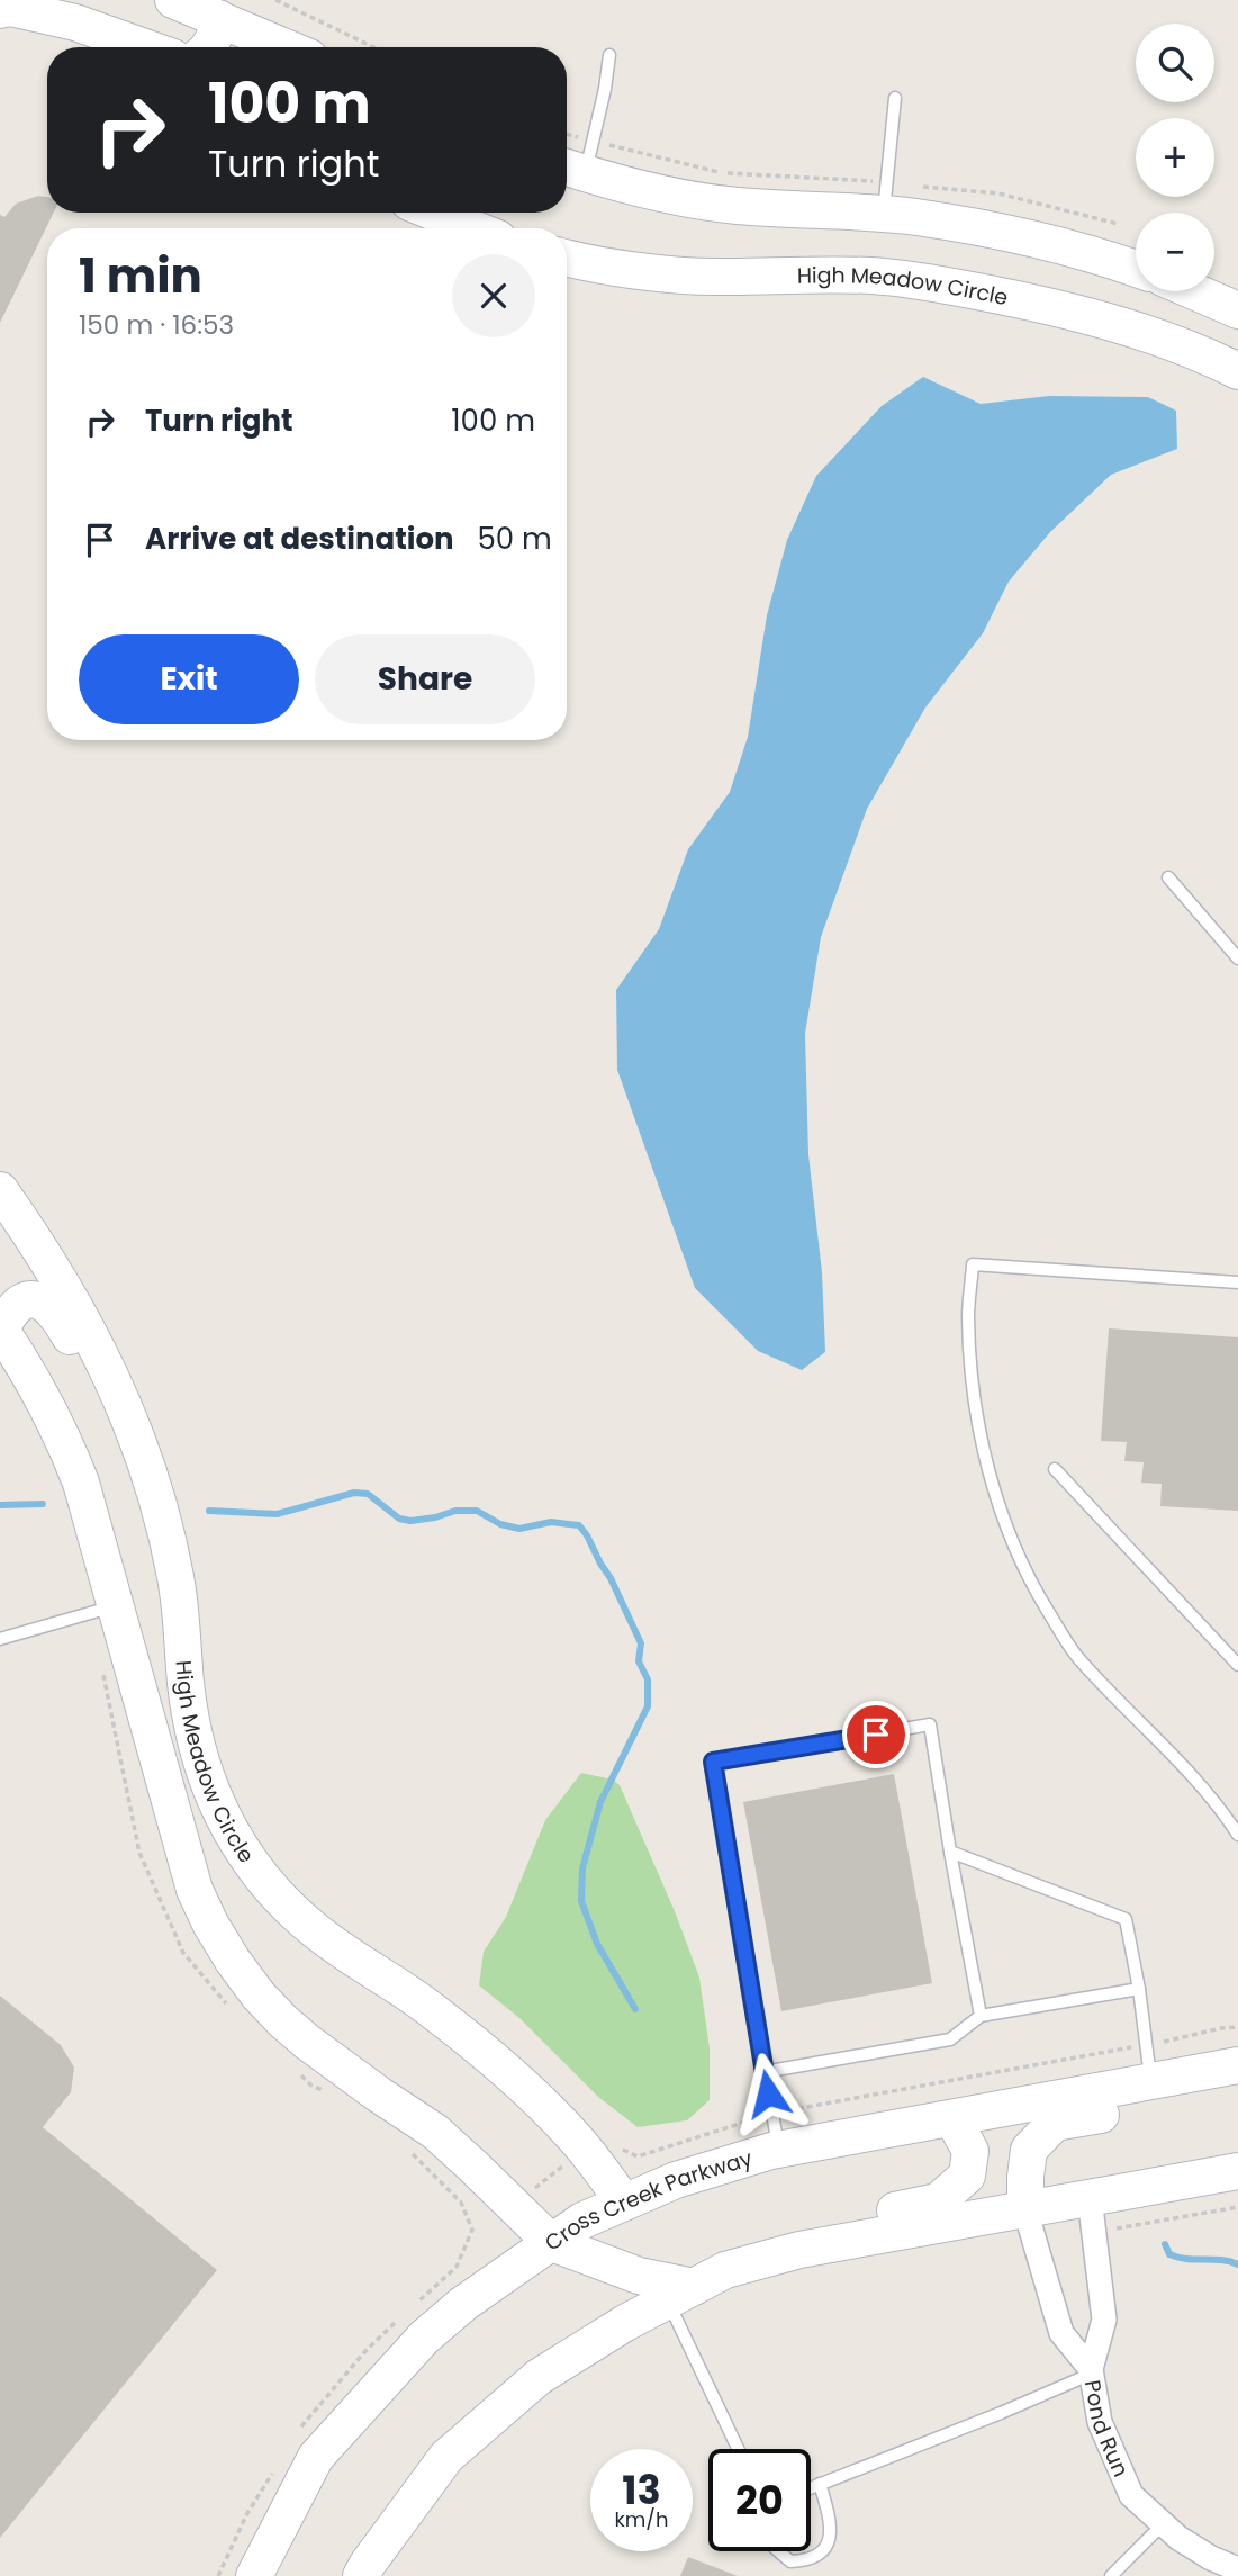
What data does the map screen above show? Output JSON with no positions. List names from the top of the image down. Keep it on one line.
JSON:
{"streets":{"street":["High Meadow Circle","Cross Creek Parkway","Pond Run"]},"crossings":[["High Meadow Circle","Cross Creek Parkway"]],"page":{"map_buttons":["+","−"],"turn":["100 m","Turn right"],"heading":["1 min","150 m · 16:53"],"list":[{"name":"Turn right","value":"100 m"},{"name":"Arrive at destination","value":"50 m"}],"buttons":["Exit","Share"],"speed":"13 km/h","limit":"20"}}
